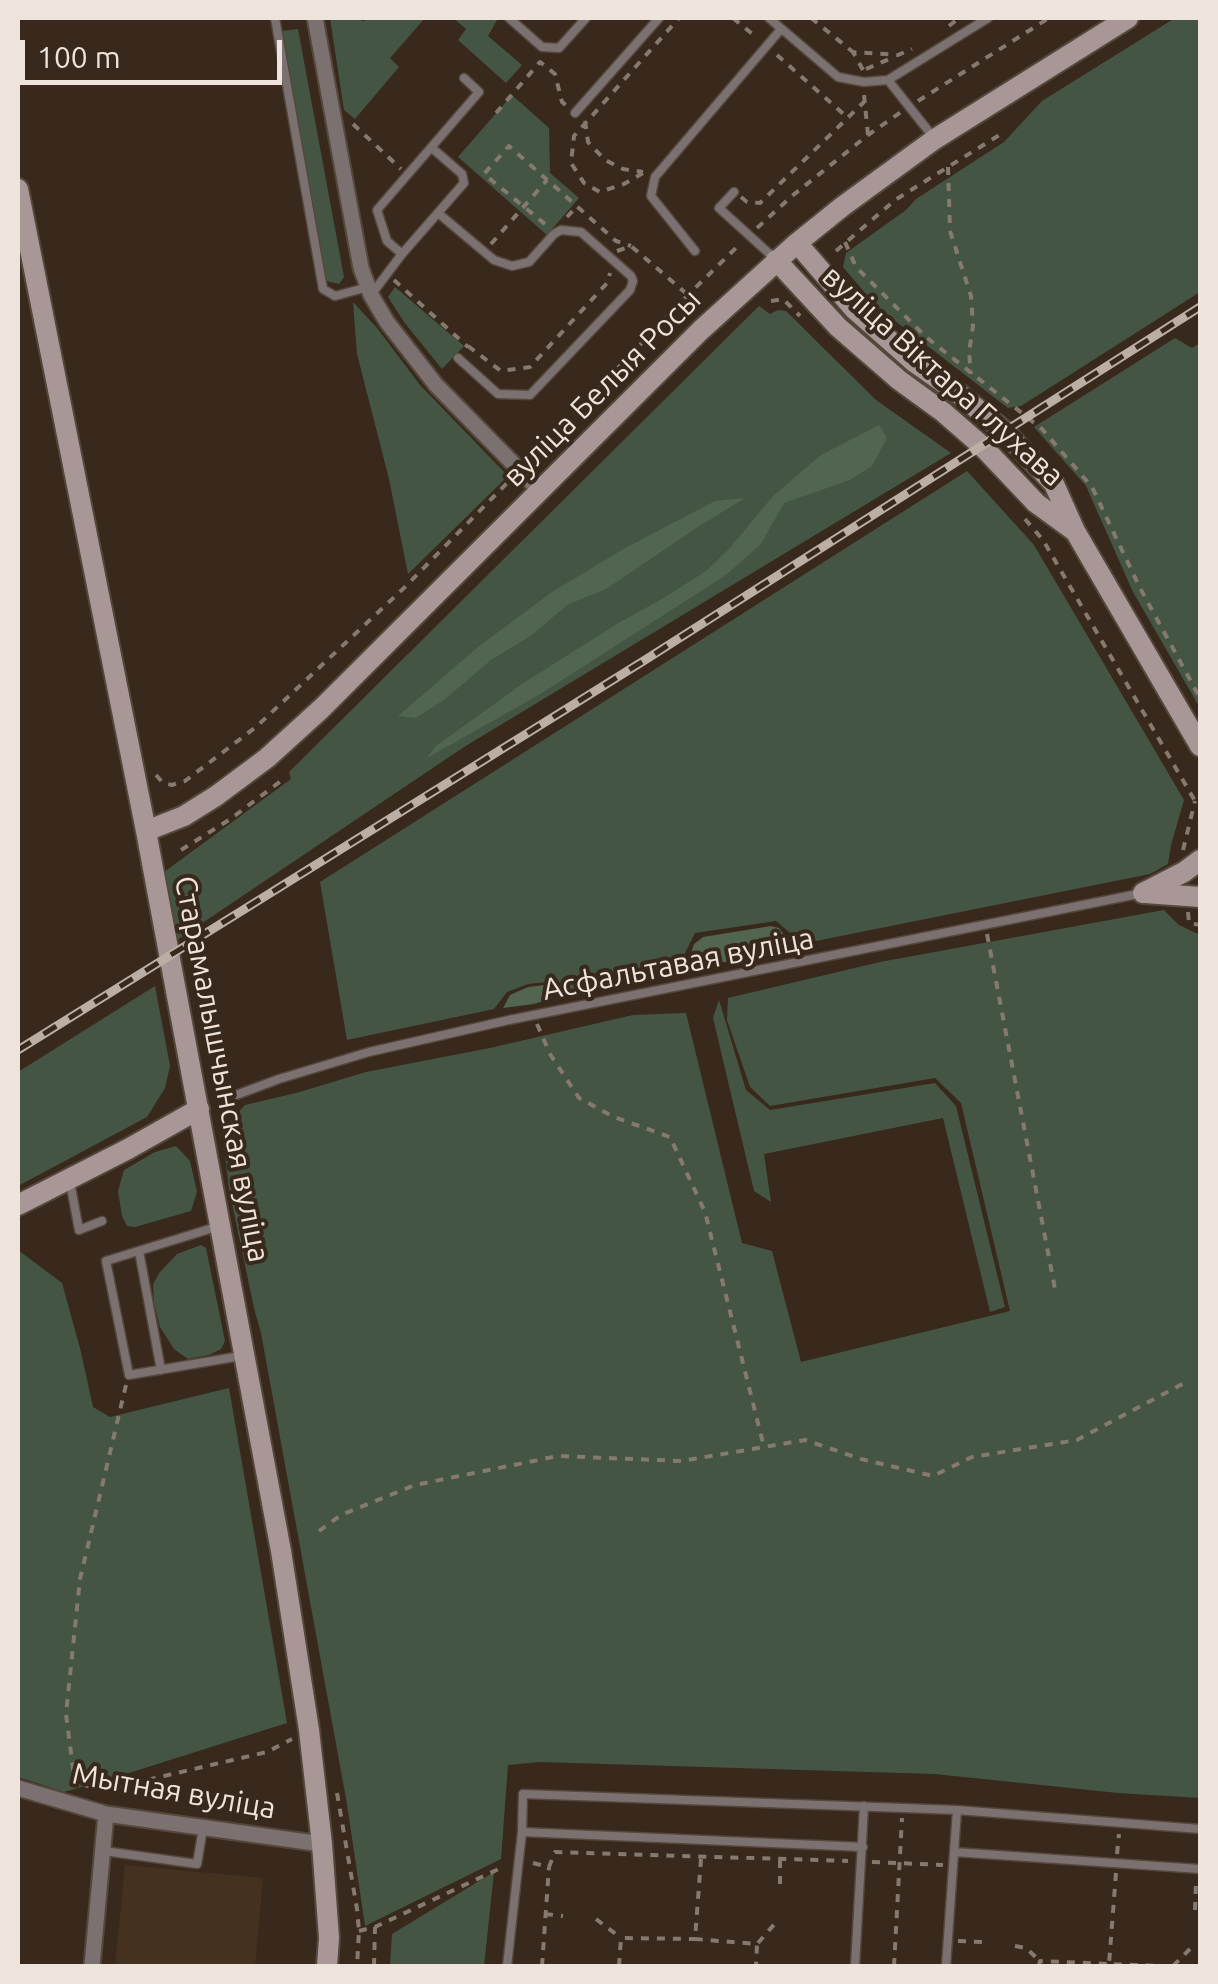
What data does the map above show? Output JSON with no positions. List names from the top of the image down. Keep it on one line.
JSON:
{"streets":{"main road":["вуліца Віктара Глухава","вуліца Белыя Росы","Старамалышчынская вуліца"],"street":["Мытная вуліца"],"lane":["Асфальтавая вуліца"]},"crossings":[["вуліца Віктара Глухава","вуліца Белыя Росы"],["вуліца Белыя Росы","Старамалышчынская вуліца"],["Старамалышчынская вуліца","Мытная вуліца"]],"scale_bar":"100 m"}
